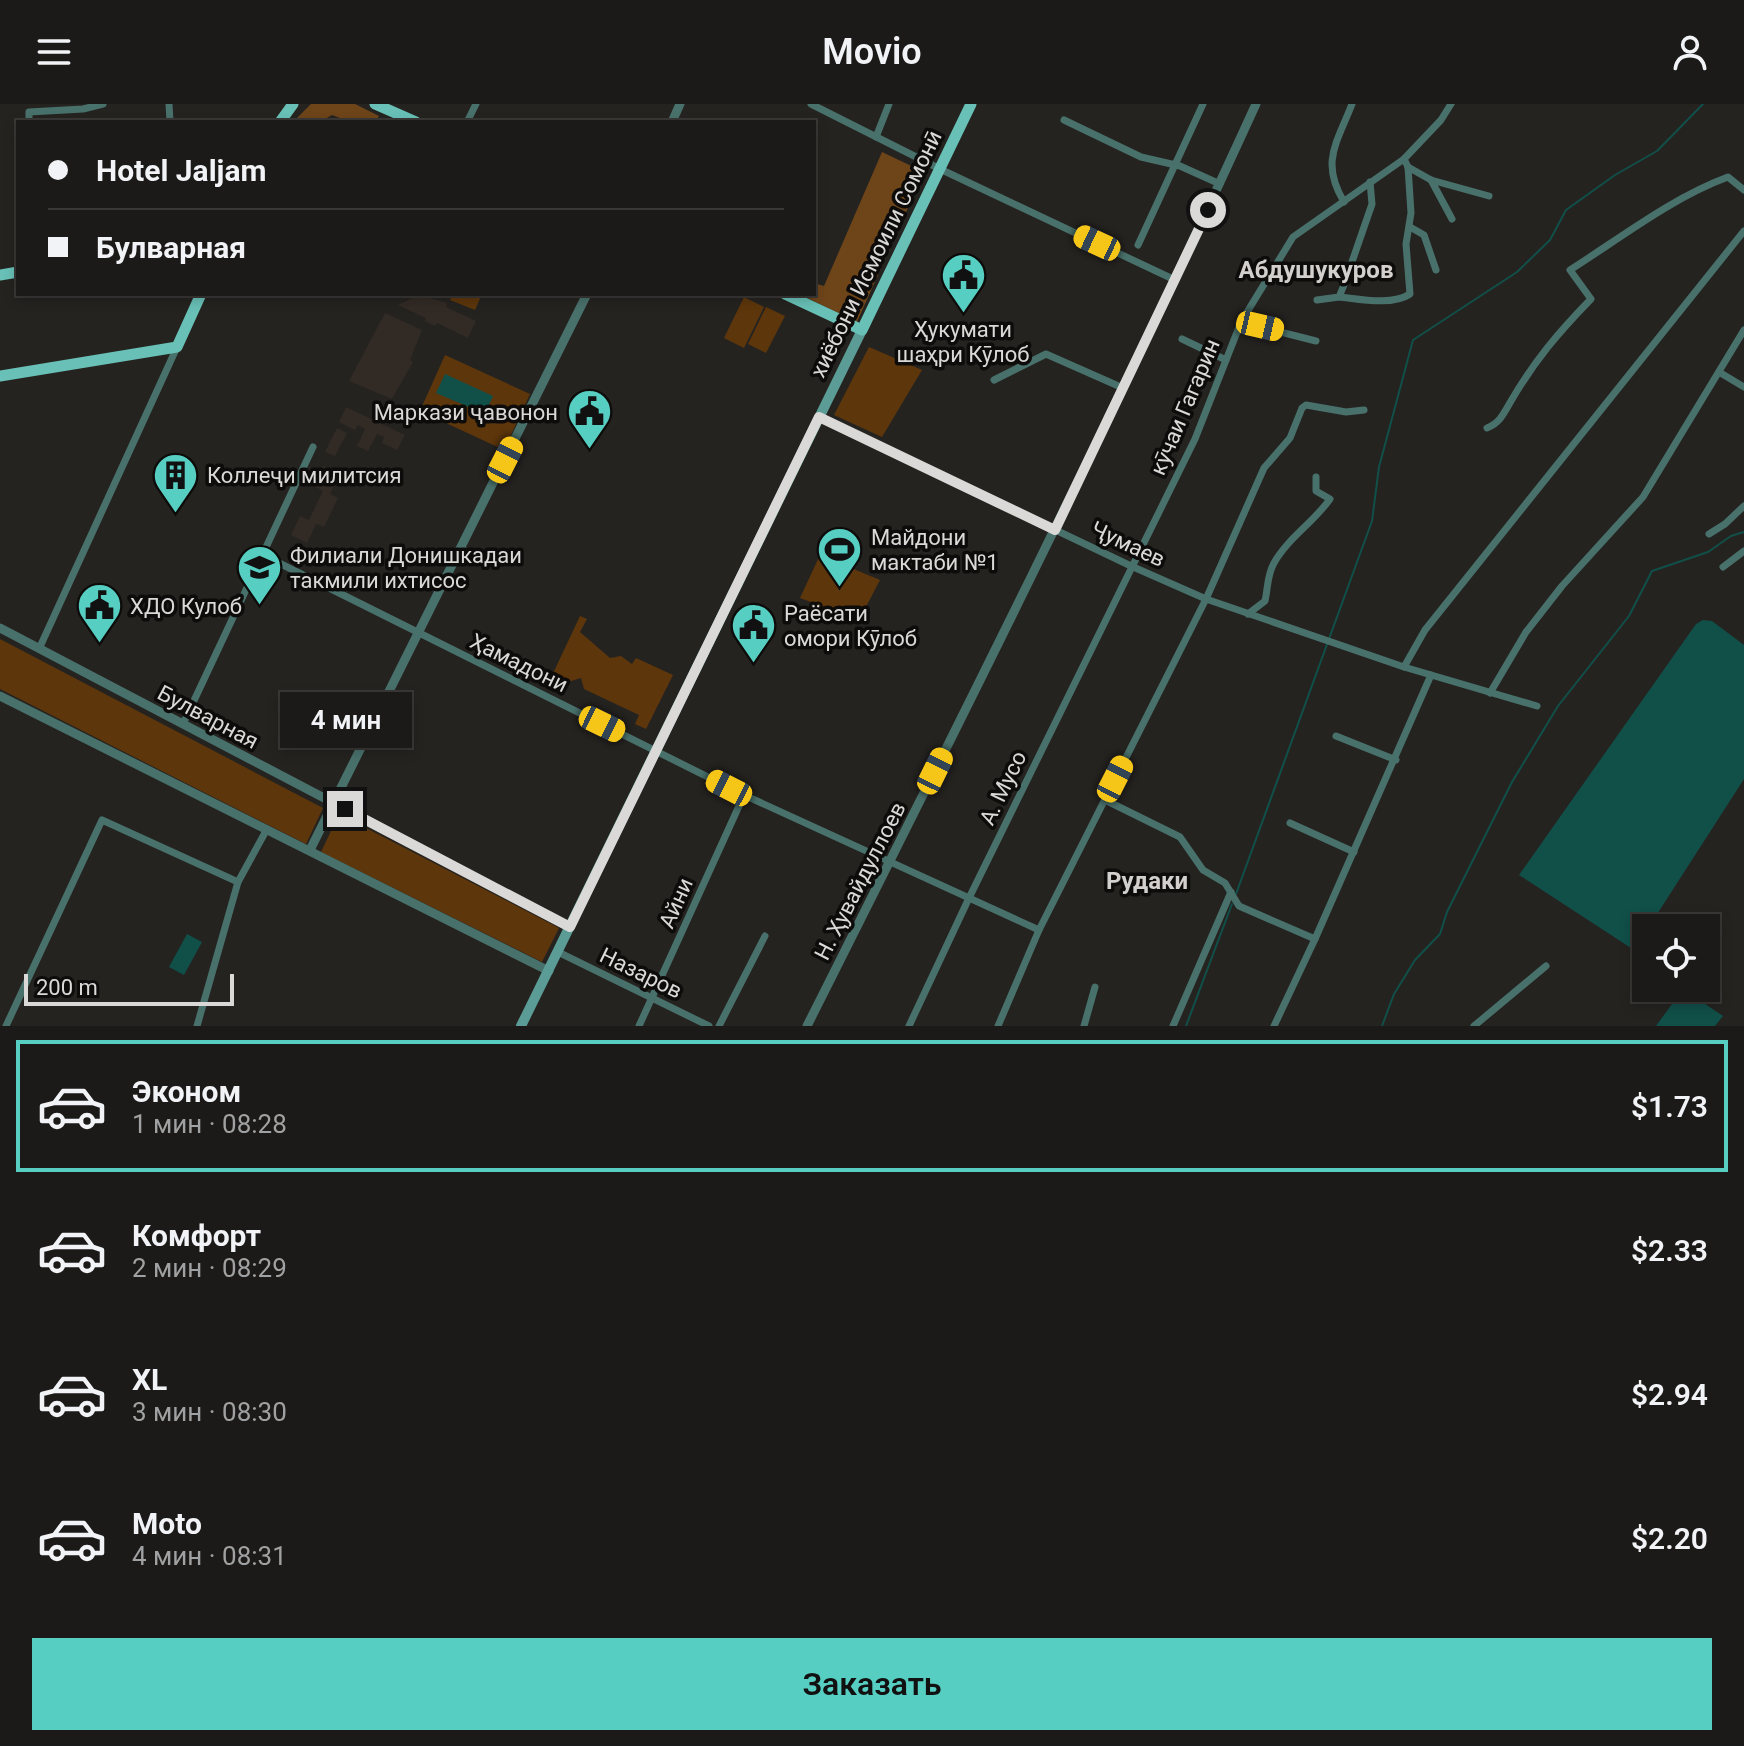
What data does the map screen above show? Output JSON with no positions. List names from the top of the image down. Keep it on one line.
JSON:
{"streets":{"main road":["хиёбони Исмоили Сомонӣ"],"street":["кӯчаи Гагарин","Ҷумаев","Ҳамадони","Булварная","А. Мусо","Н. Ҳувайдуллоев","Айни","Назаров"]},"crossings":[["хиёбони Исмоили Сомонӣ","Ҷумаев"],["хиёбони Исмоили Сомонӣ","Ҳамадони"],["хиёбони Исмоили Сомонӣ","Булварная"],["хиёбони Исмоили Сомонӣ","Назаров"],["кӯчаи Гагарин","Ҷумаев"],["кӯчаи Гагарин","А. Мусо"],["Ҷумаев","А. Мусо"],["Ҷумаев","Н. Ҳувайдуллоев"],["Ҳамадони","А. Мусо"],["Ҳамадони","Н. Ҳувайдуллоев"],["Ҳамадони","Айни"],["Айни","Назаров"]],"districts":["Абдушукуров","Рудаки"],"places":{"public building":["Ҳукумати шаҳри Кӯлоб","Маркази ҷавонон","ХДО Кулоб","Раёсати омори Кӯлоб"],"building":["Коллеҷи милитсия"],"sports":["Майдони мактаби №1"],"school or university":["Филиали Донишкадаи такмили ихтисос"]},"scale_bar":"200 m","page":{"header":"Movio","banner":["Hotel Jaljam","Булварная"],"bubble":"4 мин","scale":"200 m","list":[{"name":"Эконом","note":"1 мин · 08:28","value":"$1.73"},{"name":"Комфорт","note":"2 мин · 08:29","value":"$2.33"},{"name":"XL","note":"3 мин · 08:30","value":"$2.94"},{"name":"Moto","note":"4 мин · 08:31","value":"$2.20"}],"buttons":"Заказать"}}
